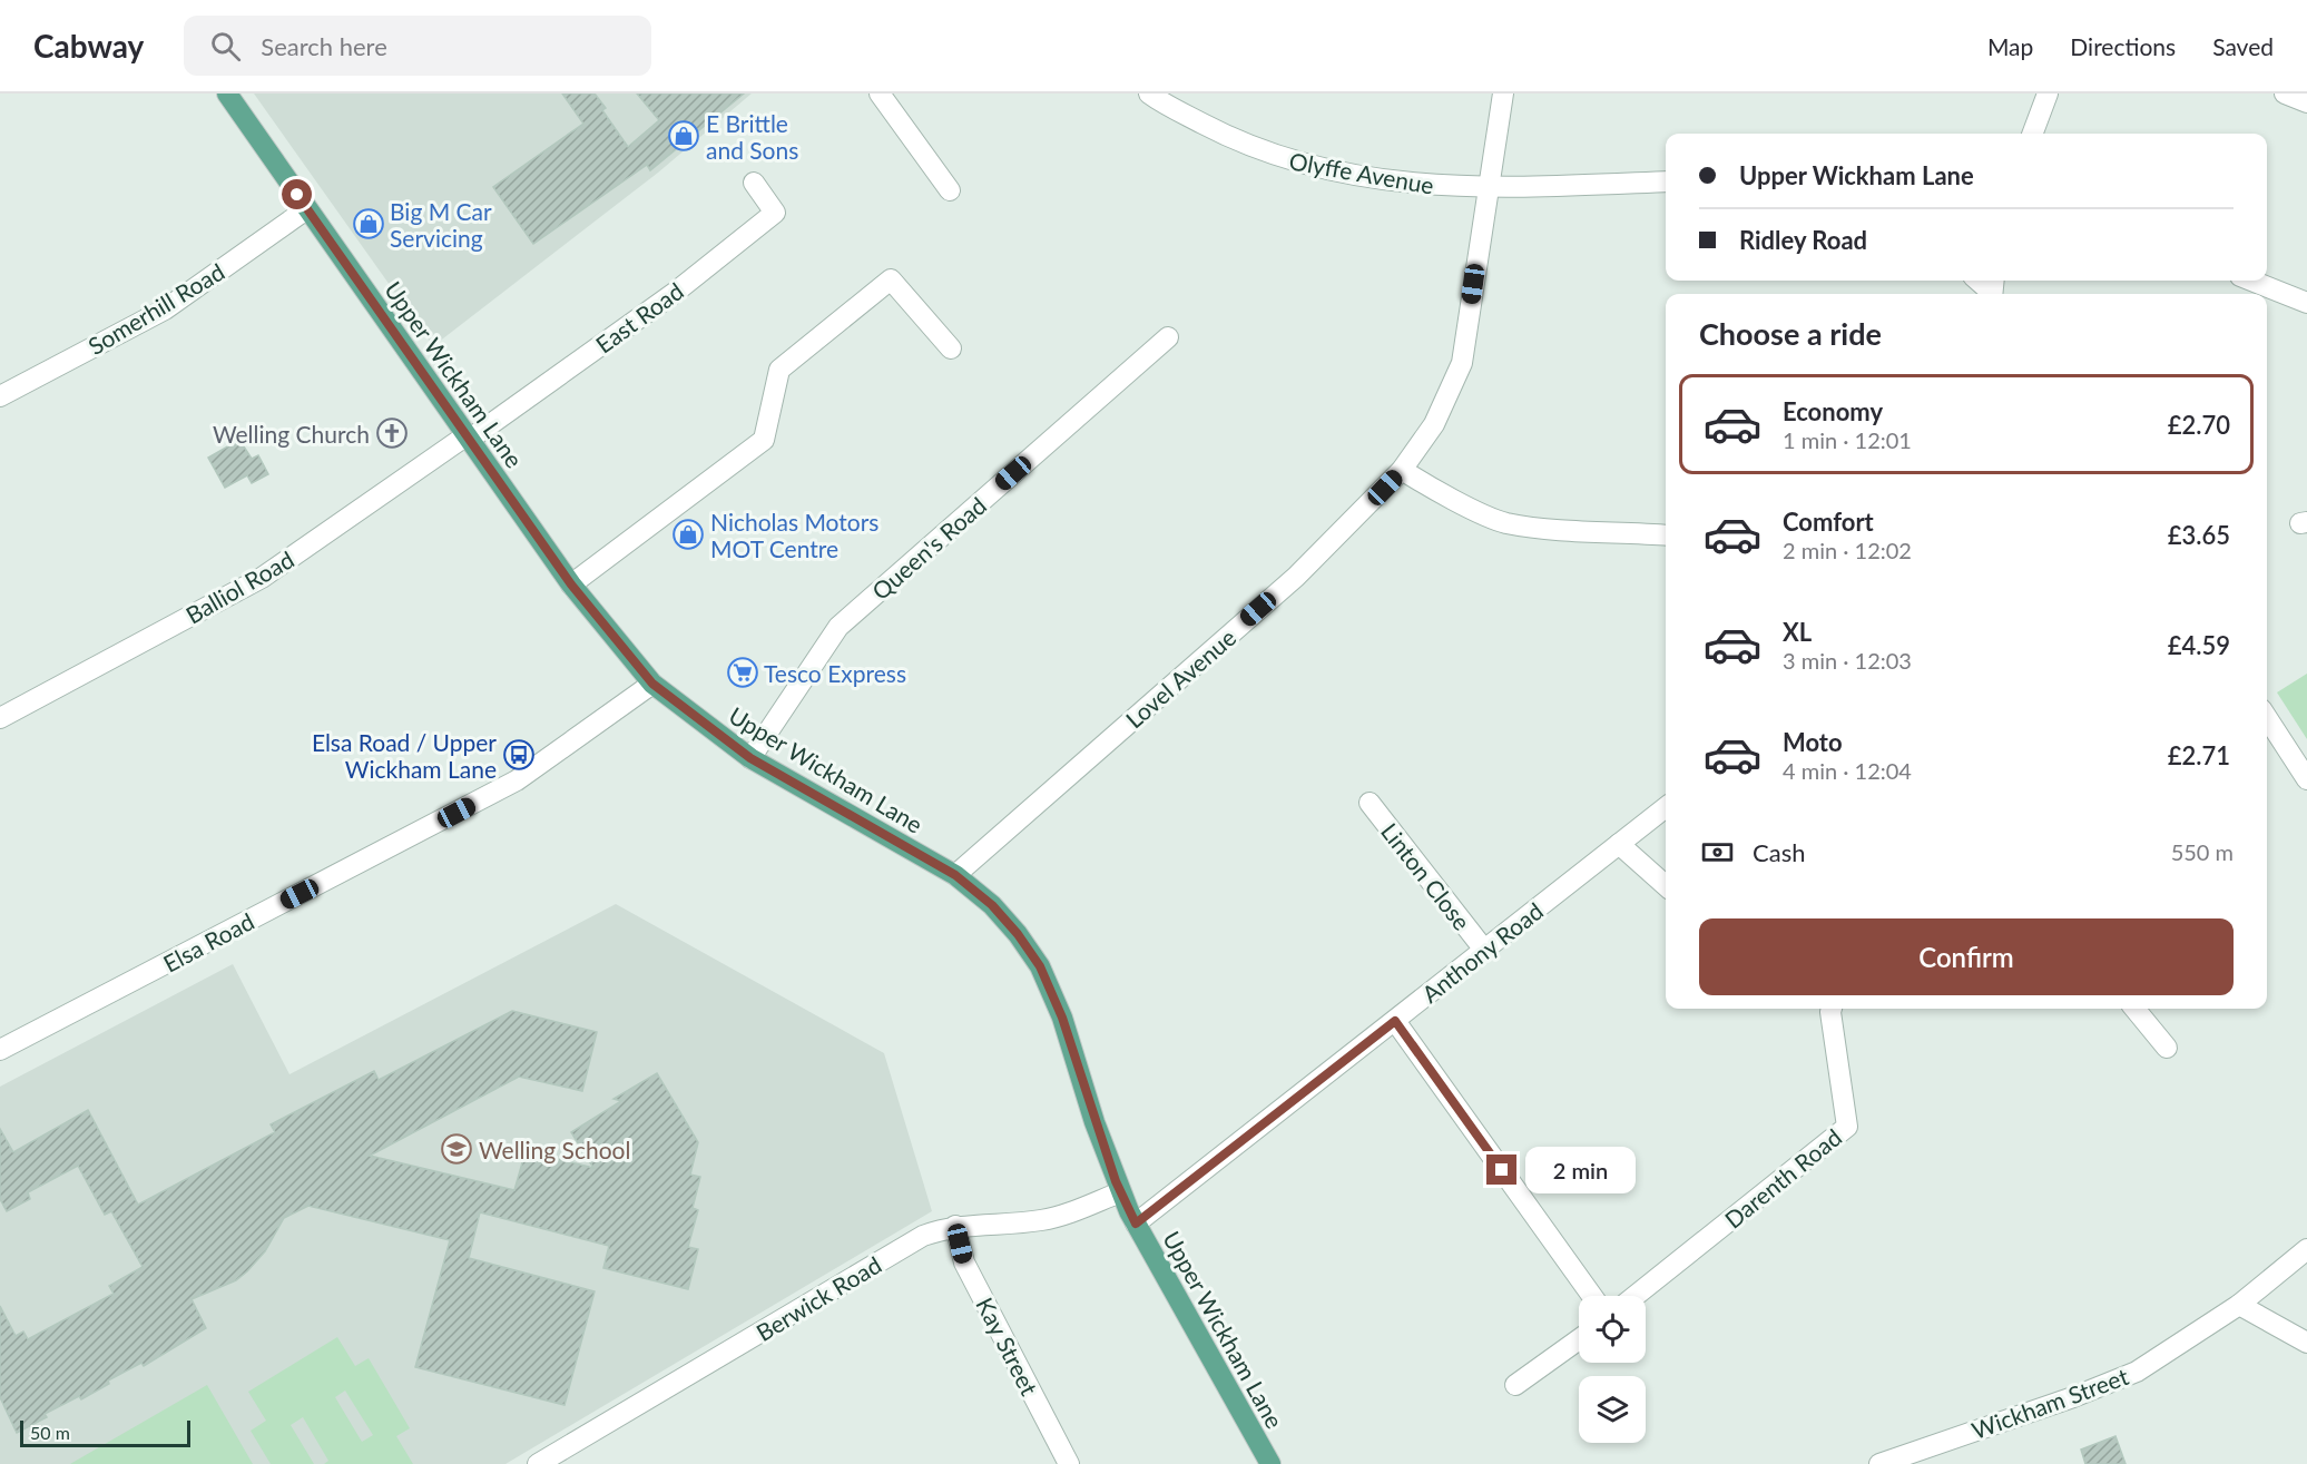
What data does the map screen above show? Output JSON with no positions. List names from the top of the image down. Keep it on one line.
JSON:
{"streets":{"main road":["Upper Wickham Lane"],"street":["Olyffe Avenue","Somerhill Road","East Road","Queen's Road","Balliol Road","Lovel Avenue","Linton Close","Elsa Road","Anthony Road","Darenth Road","Berwick Road","Kay Street","Wickham Street"]},"crossings":[["Olyffe Avenue","Lovel Avenue"],["Somerhill Road","Upper Wickham Lane"],["East Road","Upper Wickham Lane"],["East Road","Balliol Road"],["Upper Wickham Lane","Queen's Road"],["Upper Wickham Lane","Balliol Road"],["Upper Wickham Lane","Lovel Avenue"],["Upper Wickham Lane","Elsa Road"],["Upper Wickham Lane","Anthony Road"],["Upper Wickham Lane","Berwick Road"],["Linton Close","Anthony Road"],["Berwick Road","Kay Street"]],"places":{"shop":["E Brittle and Sons","Big M Car Servicing","Nicholas Motors MOT Centre"],"church":["Welling Church"],"supermarket":["Tesco Express"],"bus stop":["Elsa Road / Upper Wickham Lane"],"school or university":["Welling School"]},"scale_bar":"50 m","page":{"header":"Cabway","search":"Search here","nav":["Map","Directions","Saved"],"banner":["Upper Wickham Lane","Ridley Road"],"heading":"Choose a ride","list":[{"name":"Economy","note":"1 min · 12:01","value":"£2.70"},{"name":"Comfort","note":"2 min · 12:02","value":"£3.65"},{"name":"XL","note":"3 min · 12:03","value":"£4.59"},{"name":"Moto","note":"4 min · 12:04","value":"£2.71"}],"pay":["Cash","550 m"],"buttons":"Confirm","bubble":"2 min","scale":"50 m"}}
